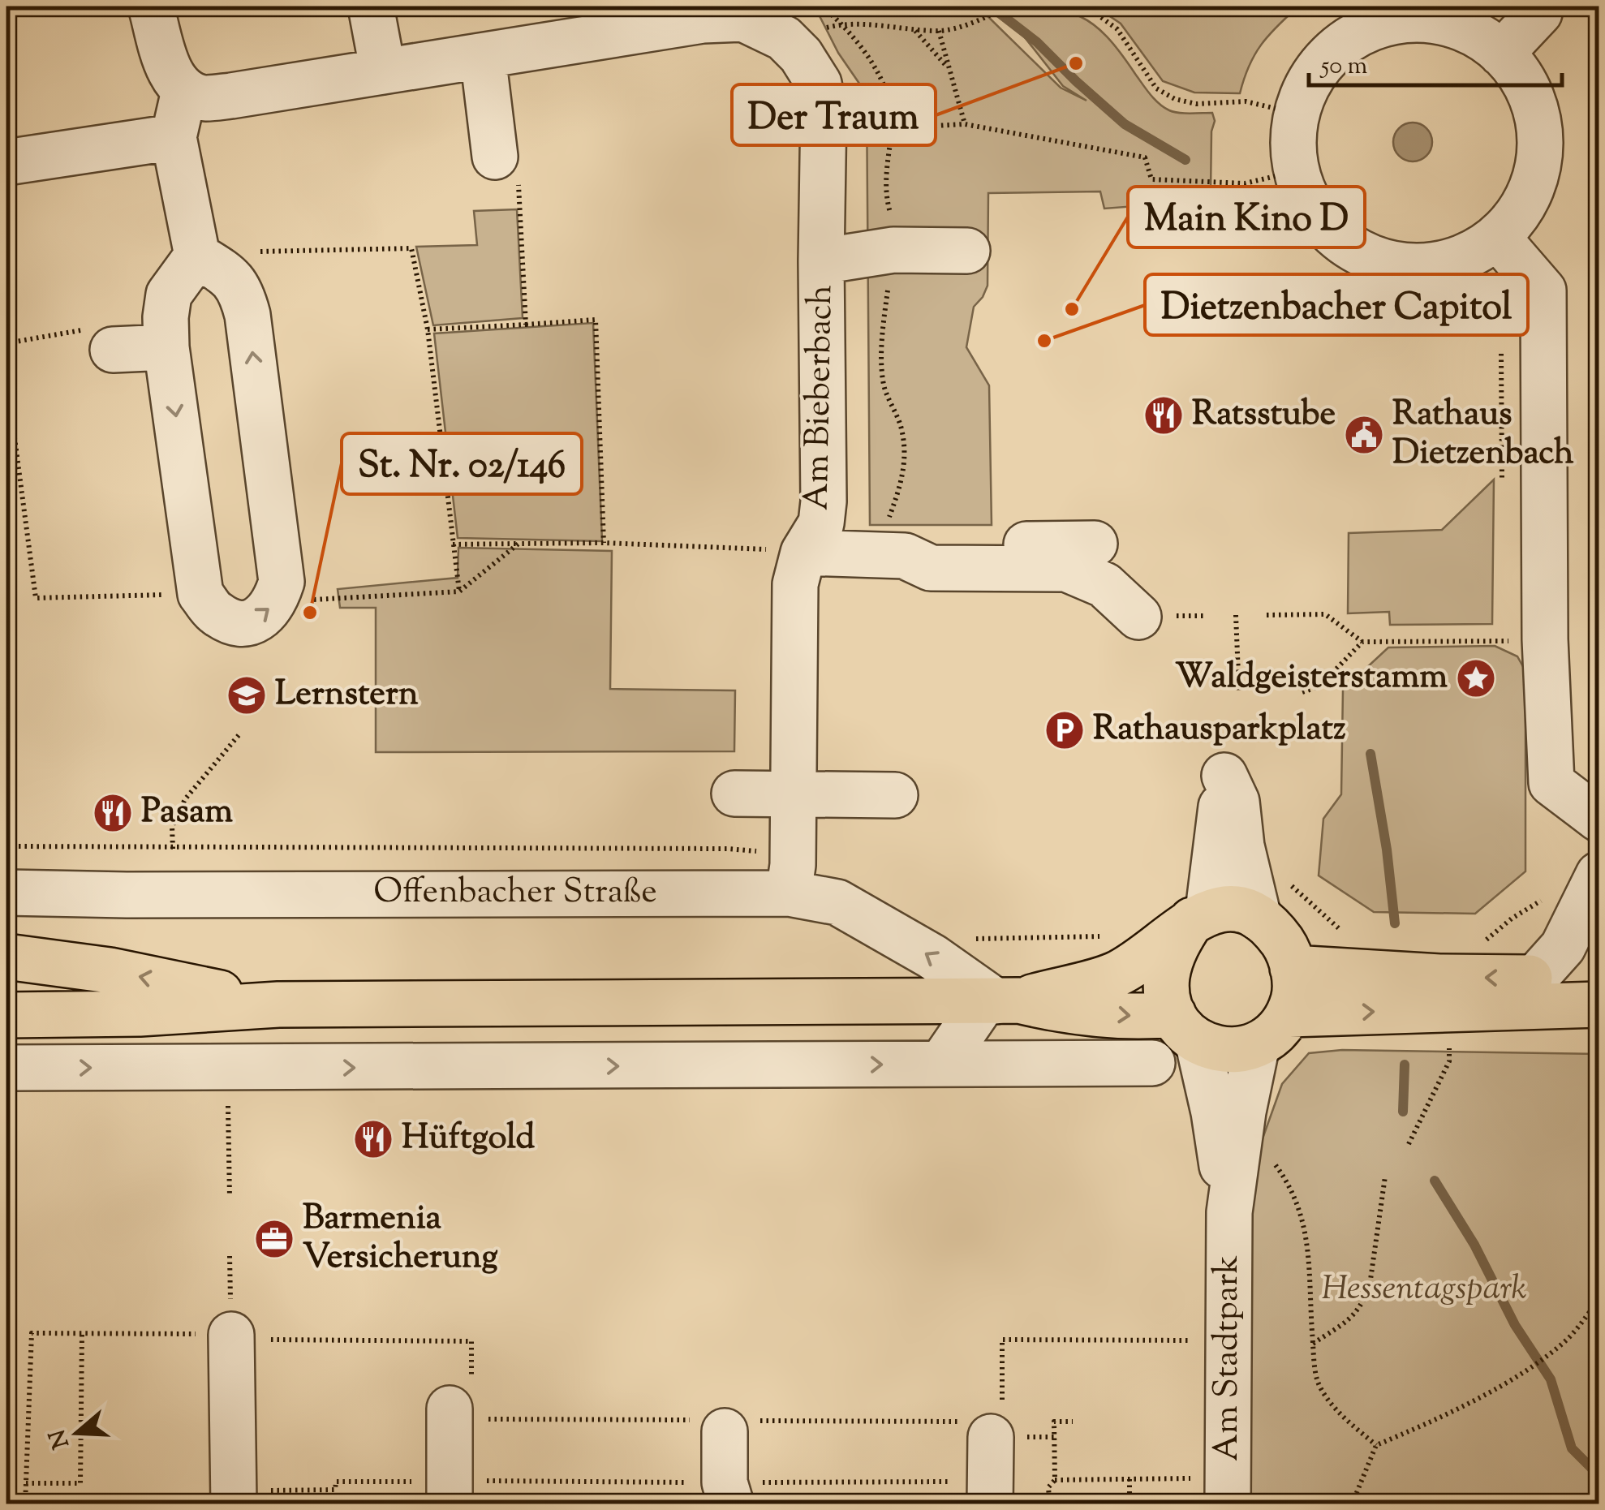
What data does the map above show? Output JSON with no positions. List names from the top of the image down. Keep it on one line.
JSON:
{"streets":{"main road":["Offenbacher Straße"],"street":["Am Bieberbach","Am Stadtpark"]},"crossings":[["Am Bieberbach","Offenbacher Straße"],["Offenbacher Straße","Am Stadtpark"]],"parks":["Hessentagspark"],"places":{"other":["Der Traum","Main Kino D","Dietzenbacher Capitol","St. Nr. 02/146"],"restaurant":["Ratsstube","Pasam","Hüftgold"],"public building":["Rathaus Dietzenbach"],"place":["Waldgeisterstamm"],"school or university":["Lernstern"],"parking":["Rathausparkplatz"],"office":["Barmenia Versicherung"]},"scale_bar":"50 m","north":"left"}
